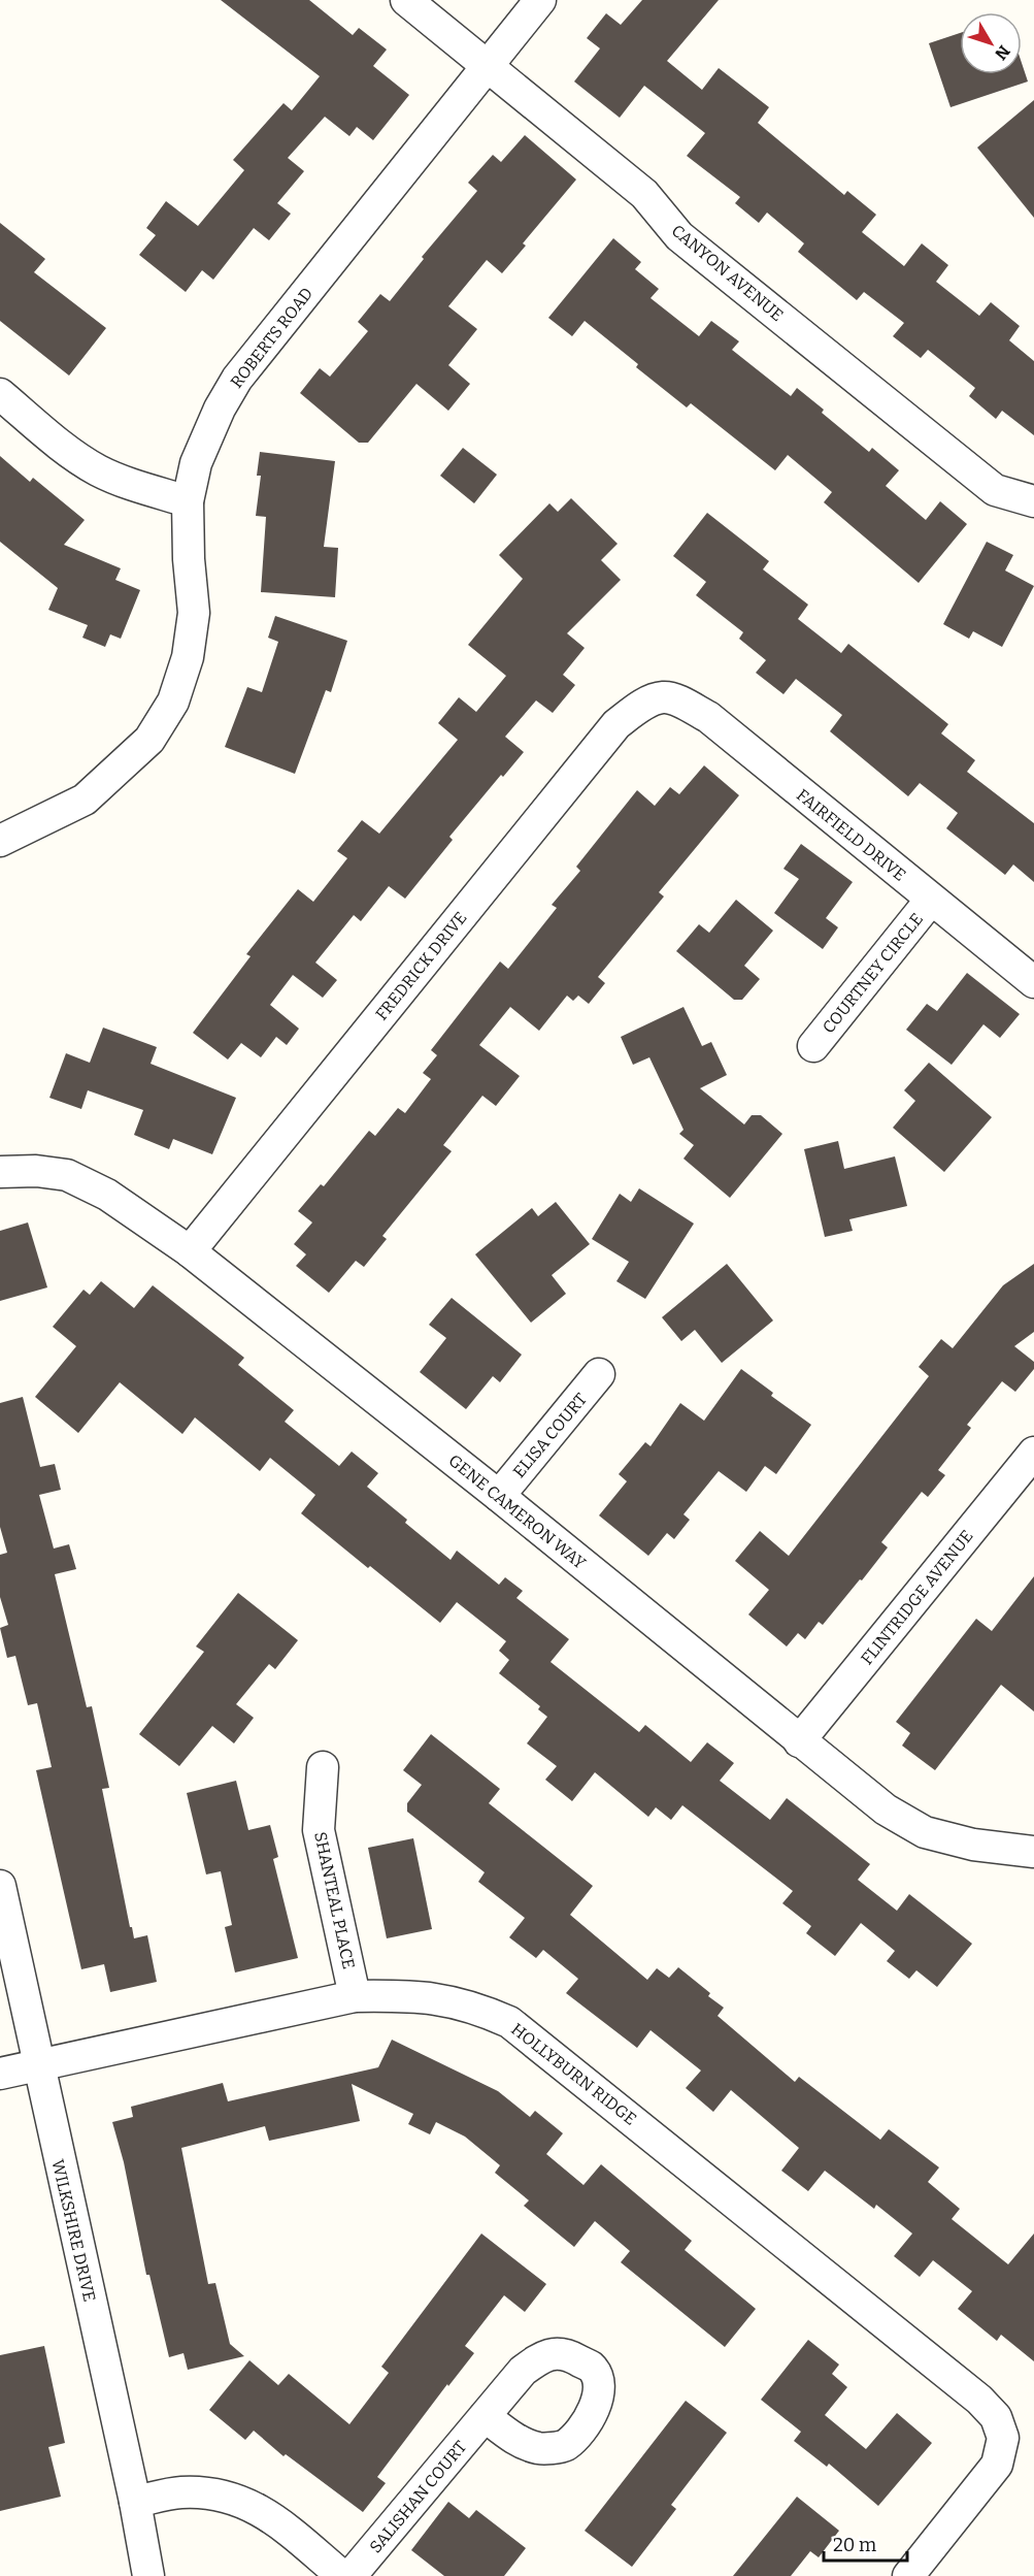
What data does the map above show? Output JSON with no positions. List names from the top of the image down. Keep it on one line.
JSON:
{"streets":{"street":["CANYON AVENUE","ROBERTS ROAD","FAIRFIELD DRIVE","FREDRICK DRIVE","COURTNEY CIRCLE","ELISA COURT","GENE CAMERON WAY","FLINTRIDGE AVENUE","SHANTEAL PLACE","HOLLYBURN RIDGE","WILKSHIRE DRIVE","SALISHAN COURT"]},"crossings":[["CANYON AVENUE","ROBERTS ROAD"],["FAIRFIELD DRIVE","FREDRICK DRIVE"],["FAIRFIELD DRIVE","COURTNEY CIRCLE"],["FREDRICK DRIVE","GENE CAMERON WAY"],["ELISA COURT","GENE CAMERON WAY"],["GENE CAMERON WAY","FLINTRIDGE AVENUE"],["SHANTEAL PLACE","HOLLYBURN RIDGE"],["HOLLYBURN RIDGE","WILKSHIRE DRIVE"]],"scale_bar":"20 m","north":"bottom right"}
